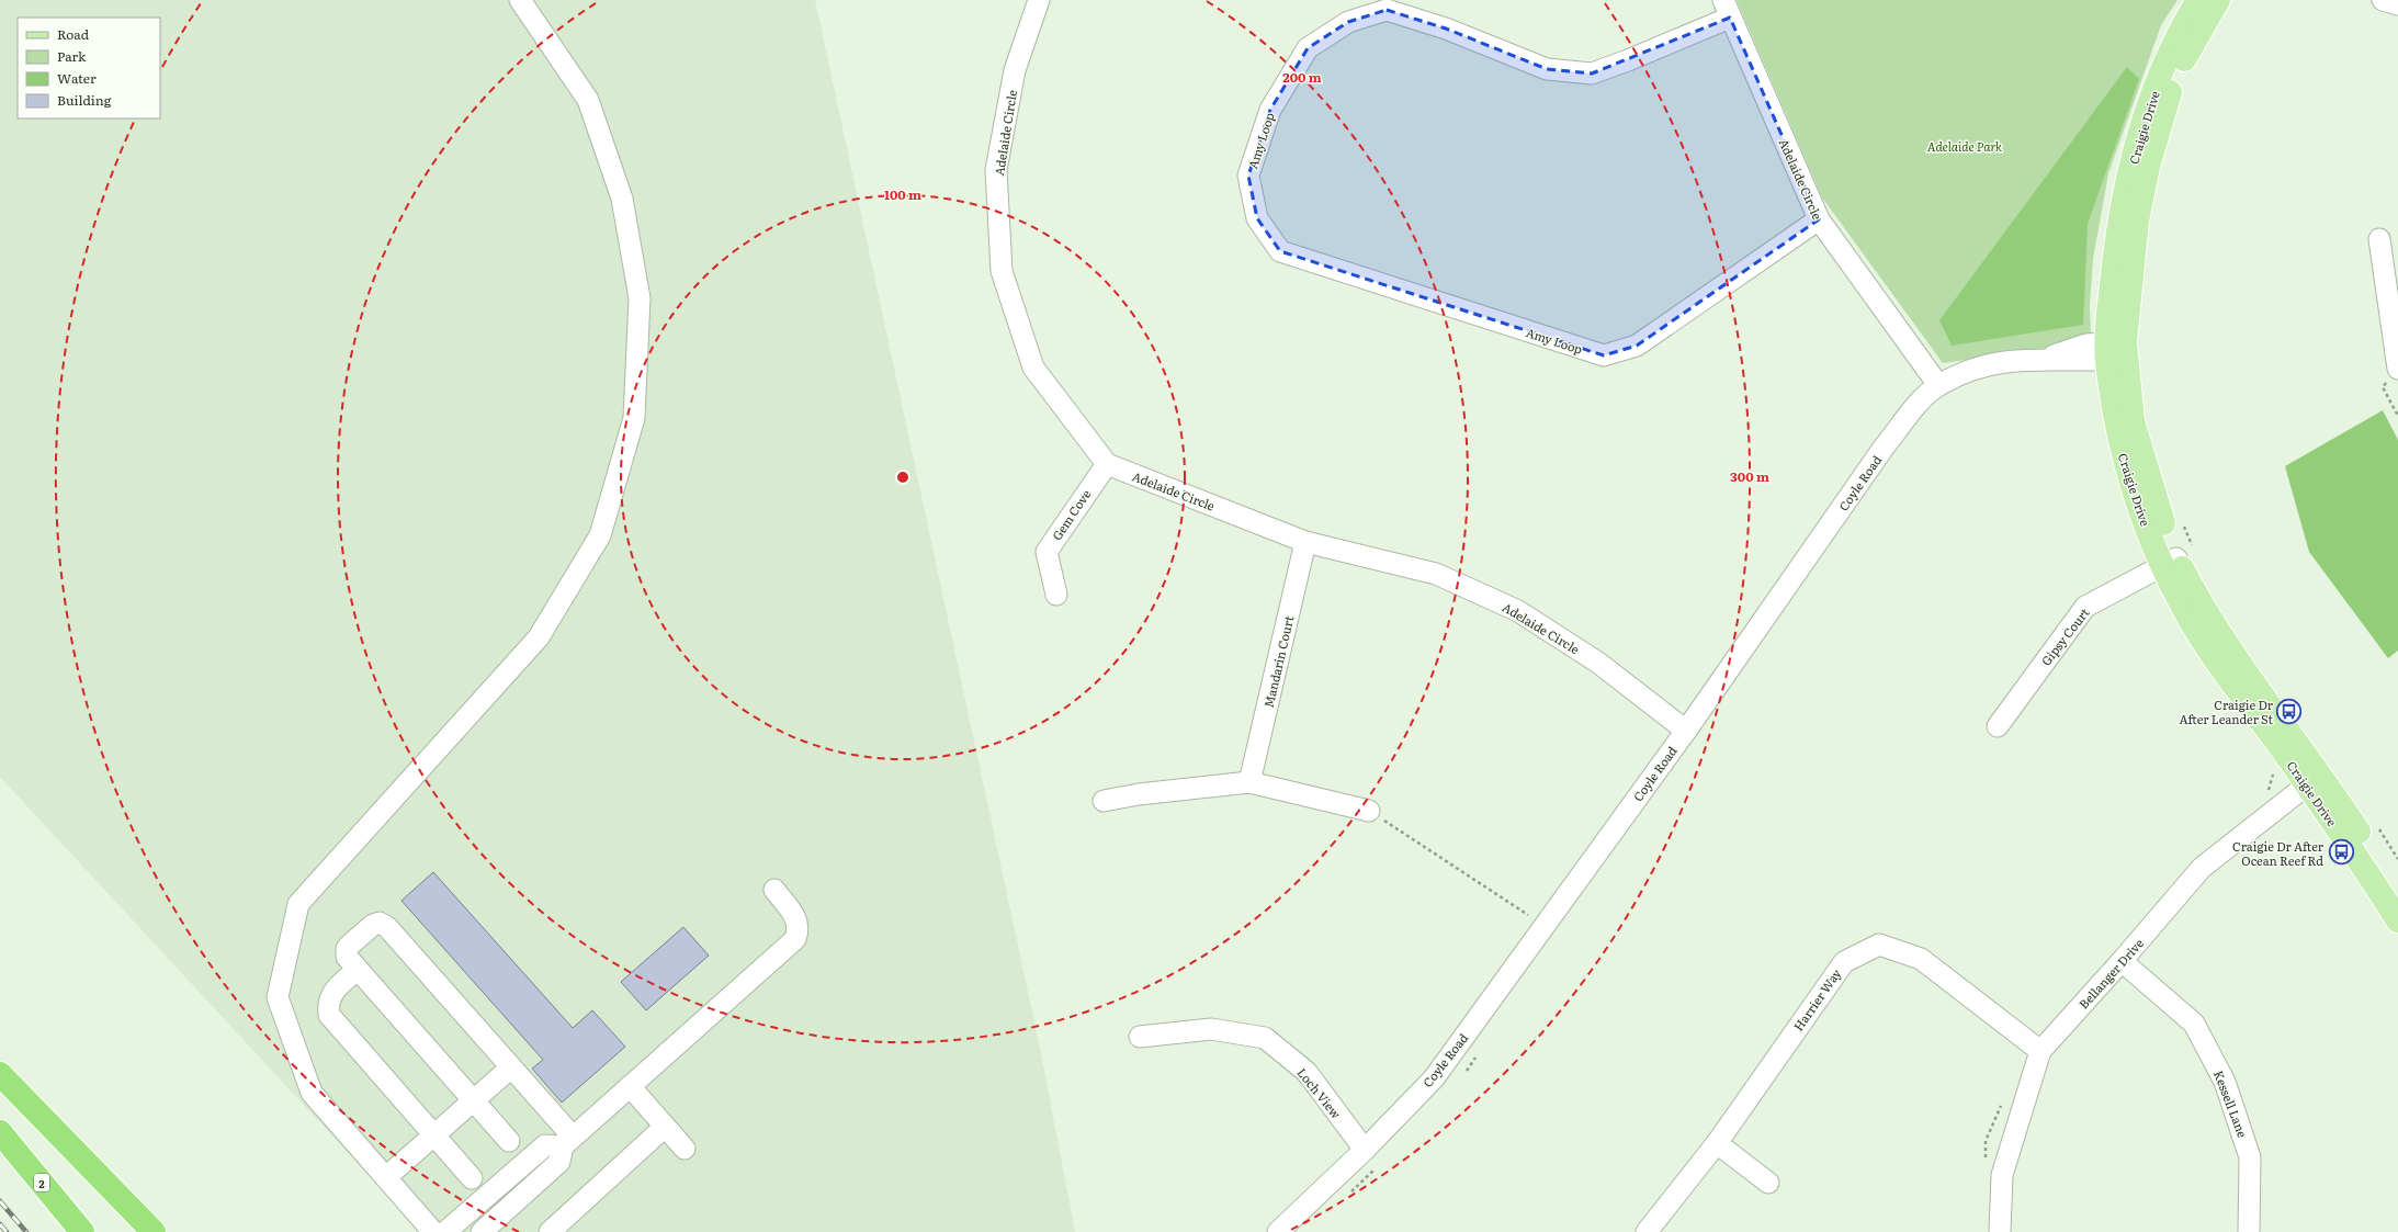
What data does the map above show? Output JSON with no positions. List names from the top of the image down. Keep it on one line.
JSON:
{"streets":{"highway":["2"],"main road":["Craigie Drive"],"street":["Adelaide Circle","Amy Loop","Coyle Road","Gem Cove","Gipsy Court","Mandarin Court","Bellanger Drive","Harrier Way","Loch View","Kessell Lane"]},"crossings":[["Craigie Drive","Coyle Road"],["Craigie Drive","Gipsy Court"],["Craigie Drive","Bellanger Drive"],["Adelaide Circle","Amy Loop"],["Adelaide Circle","Coyle Road"],["Adelaide Circle","Gem Cove"],["Adelaide Circle","Mandarin Court"],["Coyle Road","Loch View"],["Bellanger Drive","Harrier Way"],["Bellanger Drive","Kessell Lane"]],"parks":["Adelaide Park"],"places":{"bus stop":["Craigie Dr After Leander St","Craigie Dr After Ocean Reef Rd"]},"legend":["Road","Park","Water","Building"],"rings":["200 m","100 m","300 m"]}
